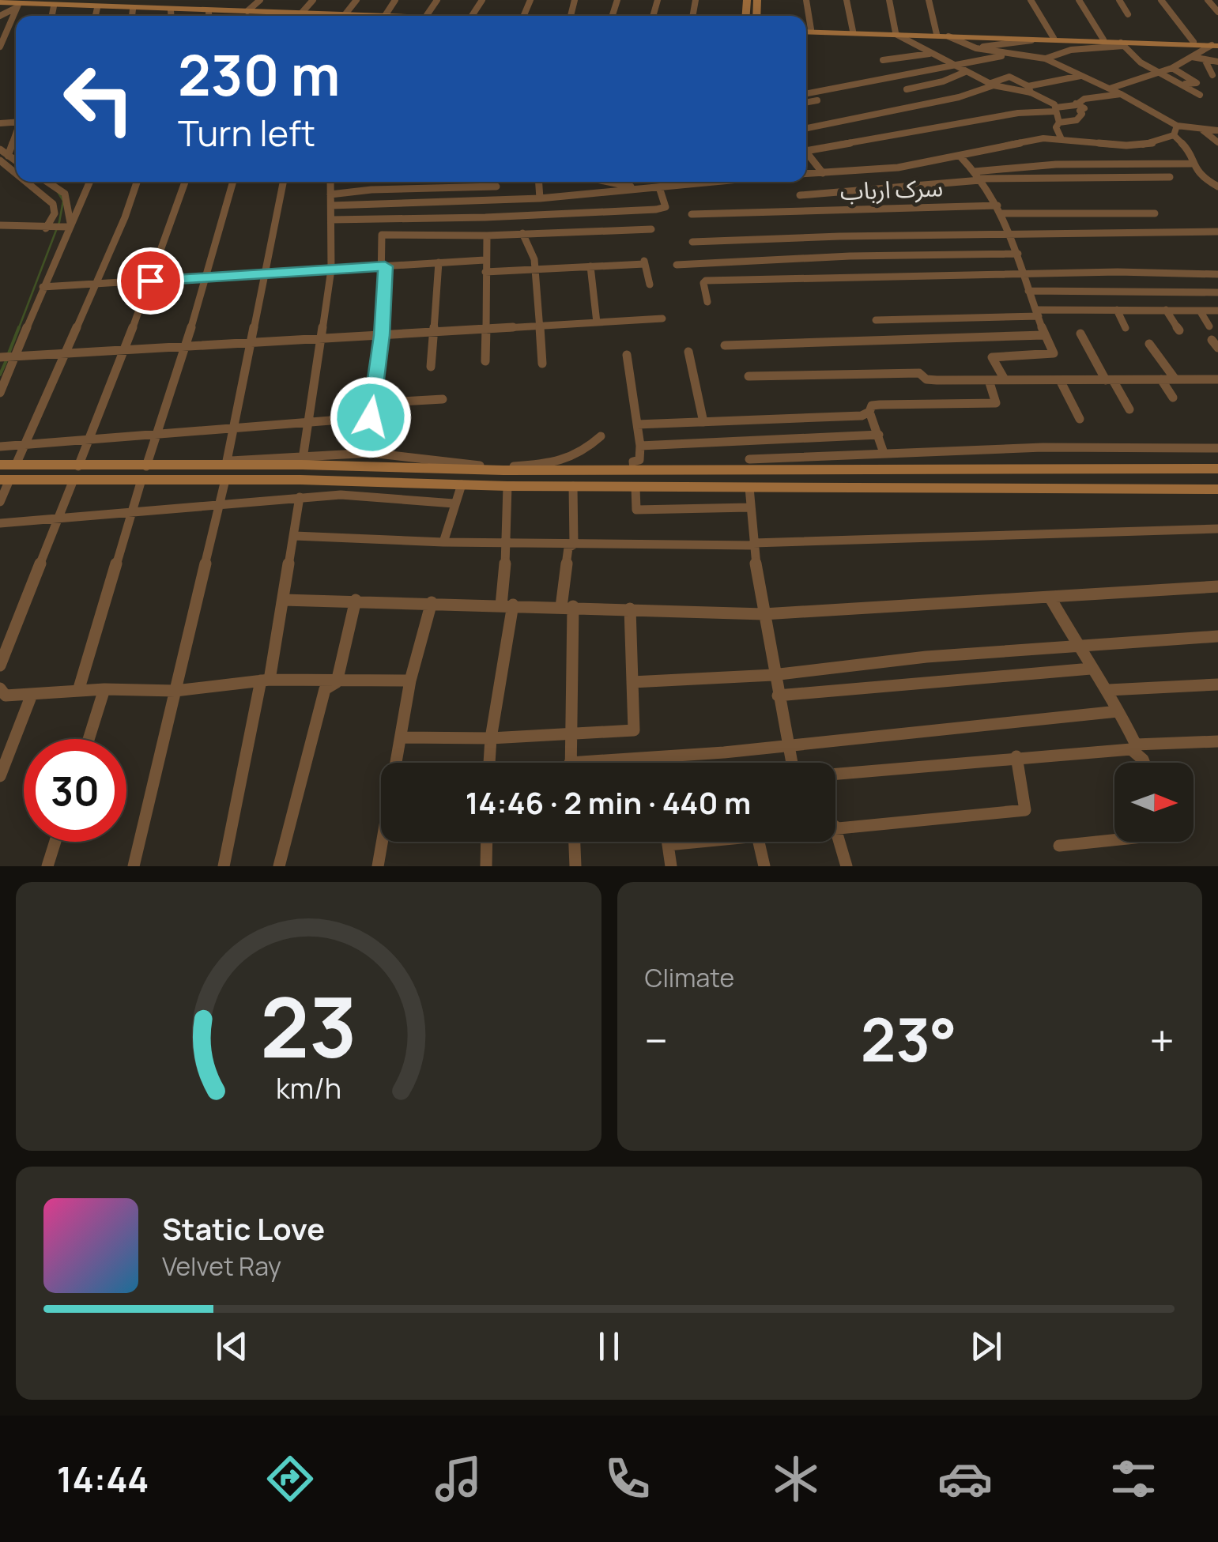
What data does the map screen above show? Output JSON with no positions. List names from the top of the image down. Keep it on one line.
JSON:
{"streets":{"street":["سرک ارباب"]},"north":"right","page":{"turn":["230 m","Turn left"],"limit":"30","trip":"14:46 · 2 min · 440 m","tile":"Climate","heat":["−","23°","+"],"song":["Static Love","Velvet Ray"],"tabs":"14:44","gauge":["23","km/h"]}}
